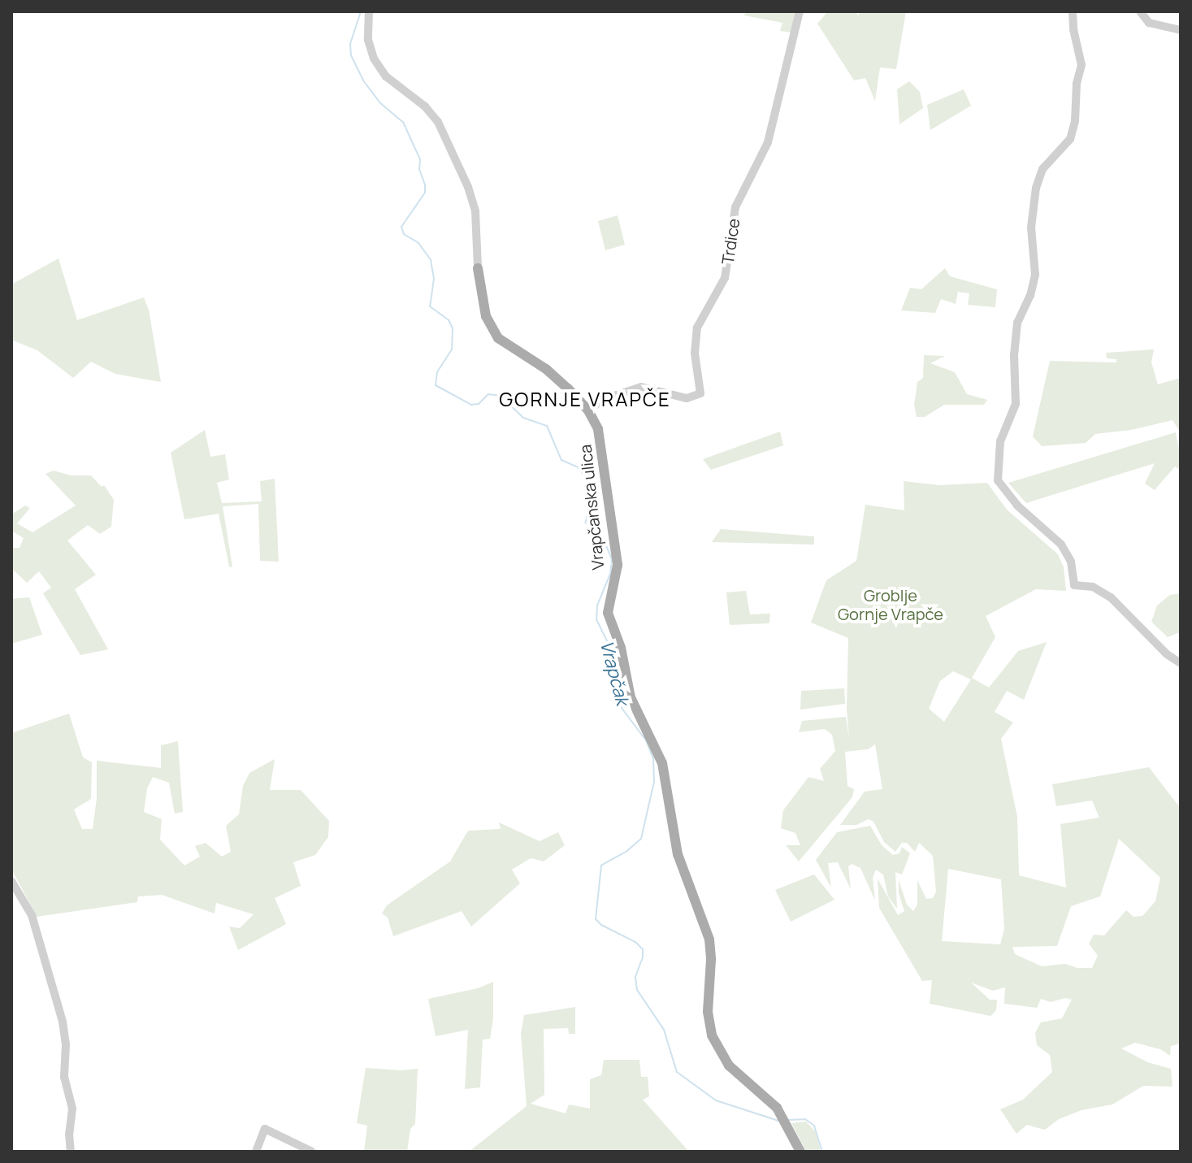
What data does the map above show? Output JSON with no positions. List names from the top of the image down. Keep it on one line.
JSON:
{"streets":{"main road":["Vrapčanska ulica"],"street":["Trdice"]},"crossings":[["Trdice","Vrapčanska ulica"]],"districts":["GORNJE VRAPČE"],"water":["Vrapčak"],"parks":["Groblje Gornje Vrapče"]}
